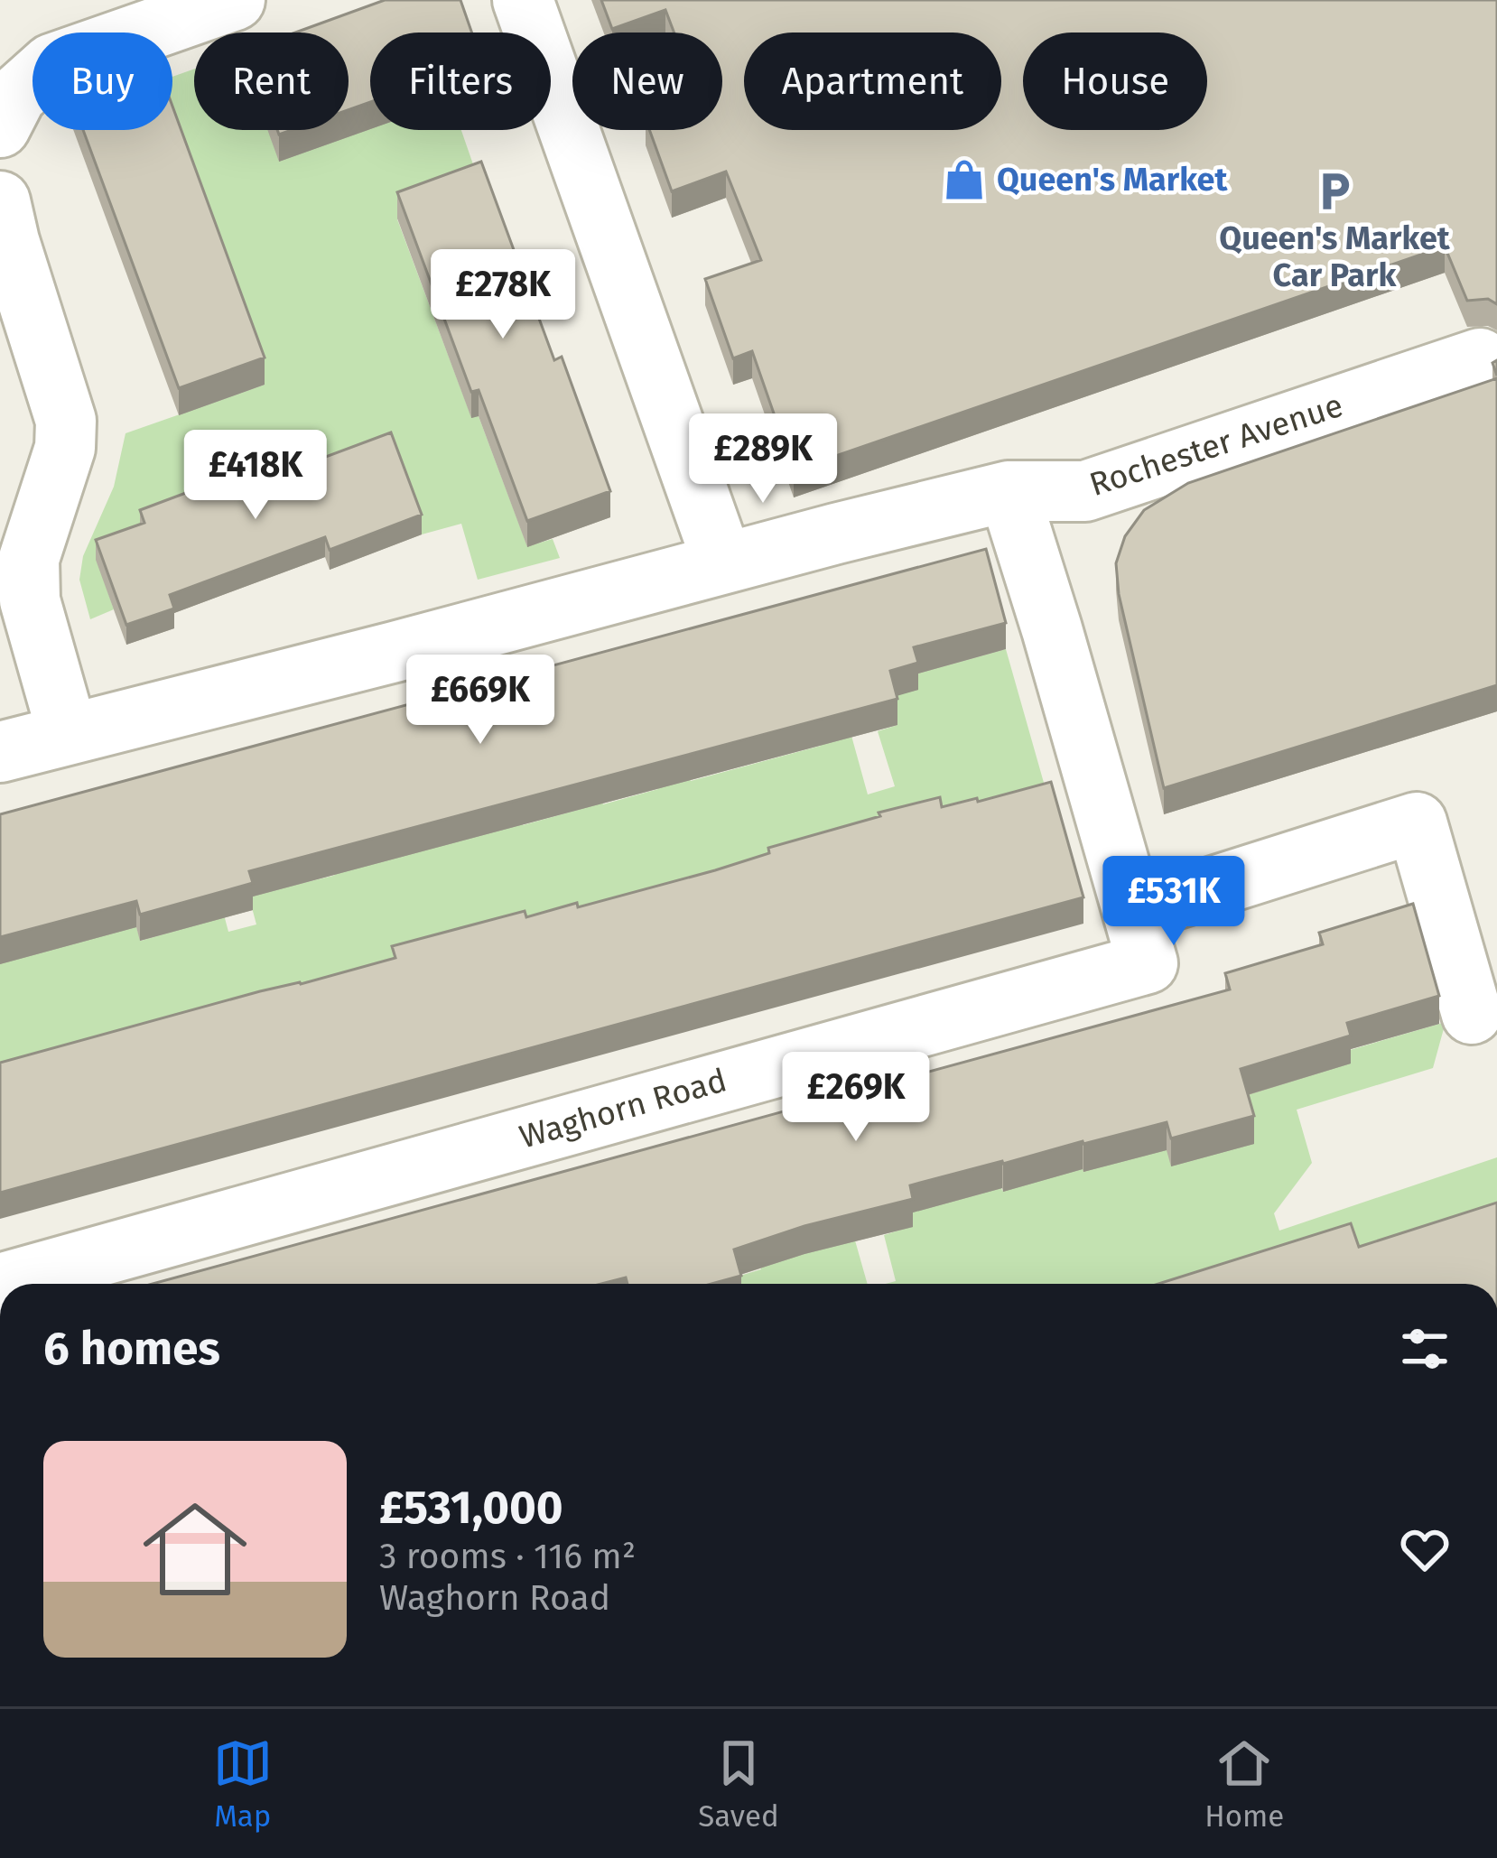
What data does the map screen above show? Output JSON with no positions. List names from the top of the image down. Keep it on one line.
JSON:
{"streets":{"street":["Rochester Avenue","Waghorn Road"]},"crossings":[["Rochester Avenue","Waghorn Road"]],"places":{"shop":["Queen's Market"],"parking":["Queen's Market Car Park"]},"page":{"chip":["Buy","Rent","Filters","New","Apartment","House"],"price":["£278K","£289K","£418K","£669K","£531K","£269K"],"heading":"6 homes","list":[{"name":"£531,000","note":"3 rooms · 116 m² · Waghorn Road"}],"tabs":["Map","Saved","Home"]}}
